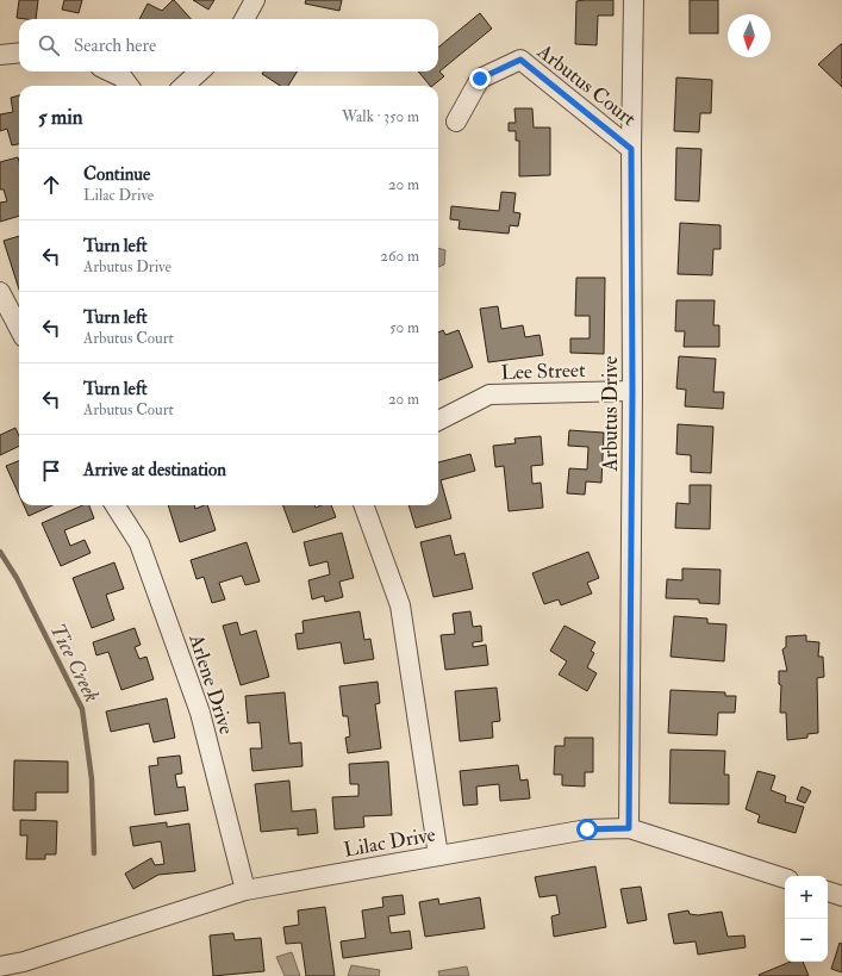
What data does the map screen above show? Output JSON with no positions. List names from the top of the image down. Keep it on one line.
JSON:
{"streets":{"street":["Arbutus Court","Lee Street","Arbutus Drive","Arlene Drive","Lilac Drive"]},"crossings":[["Arbutus Court","Arbutus Drive"],["Lee Street","Arbutus Drive"],["Arbutus Drive","Lilac Drive"],["Arlene Drive","Lilac Drive"]],"water":["Tice Creek"],"north":"bottom","page":{"search":"Search here","heading":["5 min","Walk · 350 m"],"list":[["Continue","Lilac Drive","20 m"],["Turn left","Arbutus Drive","260 m"],["Turn left","Arbutus Court","50 m"],["Turn left","Arbutus Court","20 m"],"Arrive at destination"],"map_buttons":["+","−"]}}
